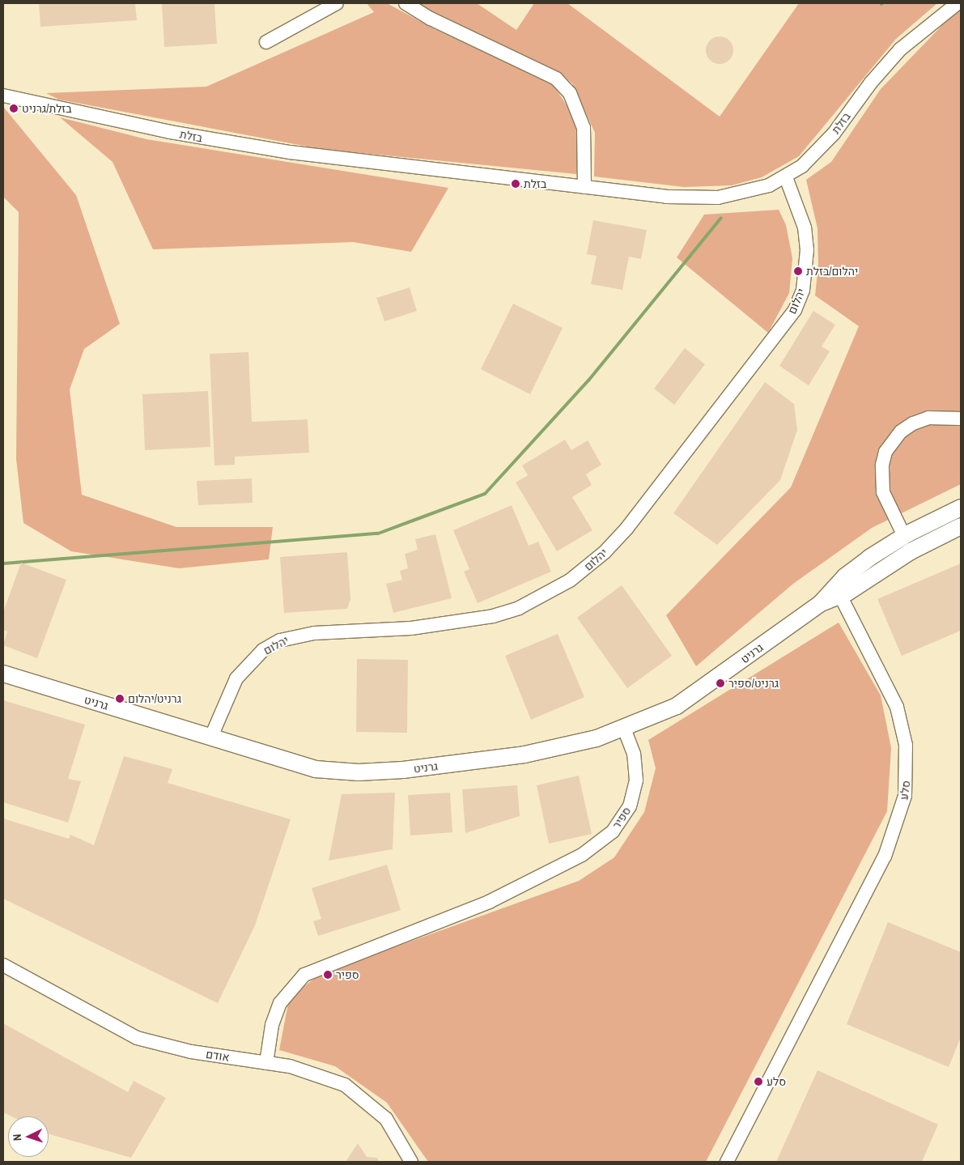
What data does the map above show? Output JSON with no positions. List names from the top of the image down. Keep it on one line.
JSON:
{"streets":{"street":["בזלת","יהלום","גרניט","סלע","ספיר","אודם"]},"crossings":[["בזלת","יהלום"],["יהלום","גרניט"],["גרניט","סלע"],["גרניט","ספיר"],["ספיר","אודם"]],"places":["בזלת/גרניט","בזלת","יהלום/בזלת","גרניט/ספיר","גרניט/יהלום","ספיר","סלע"],"north":"left"}
